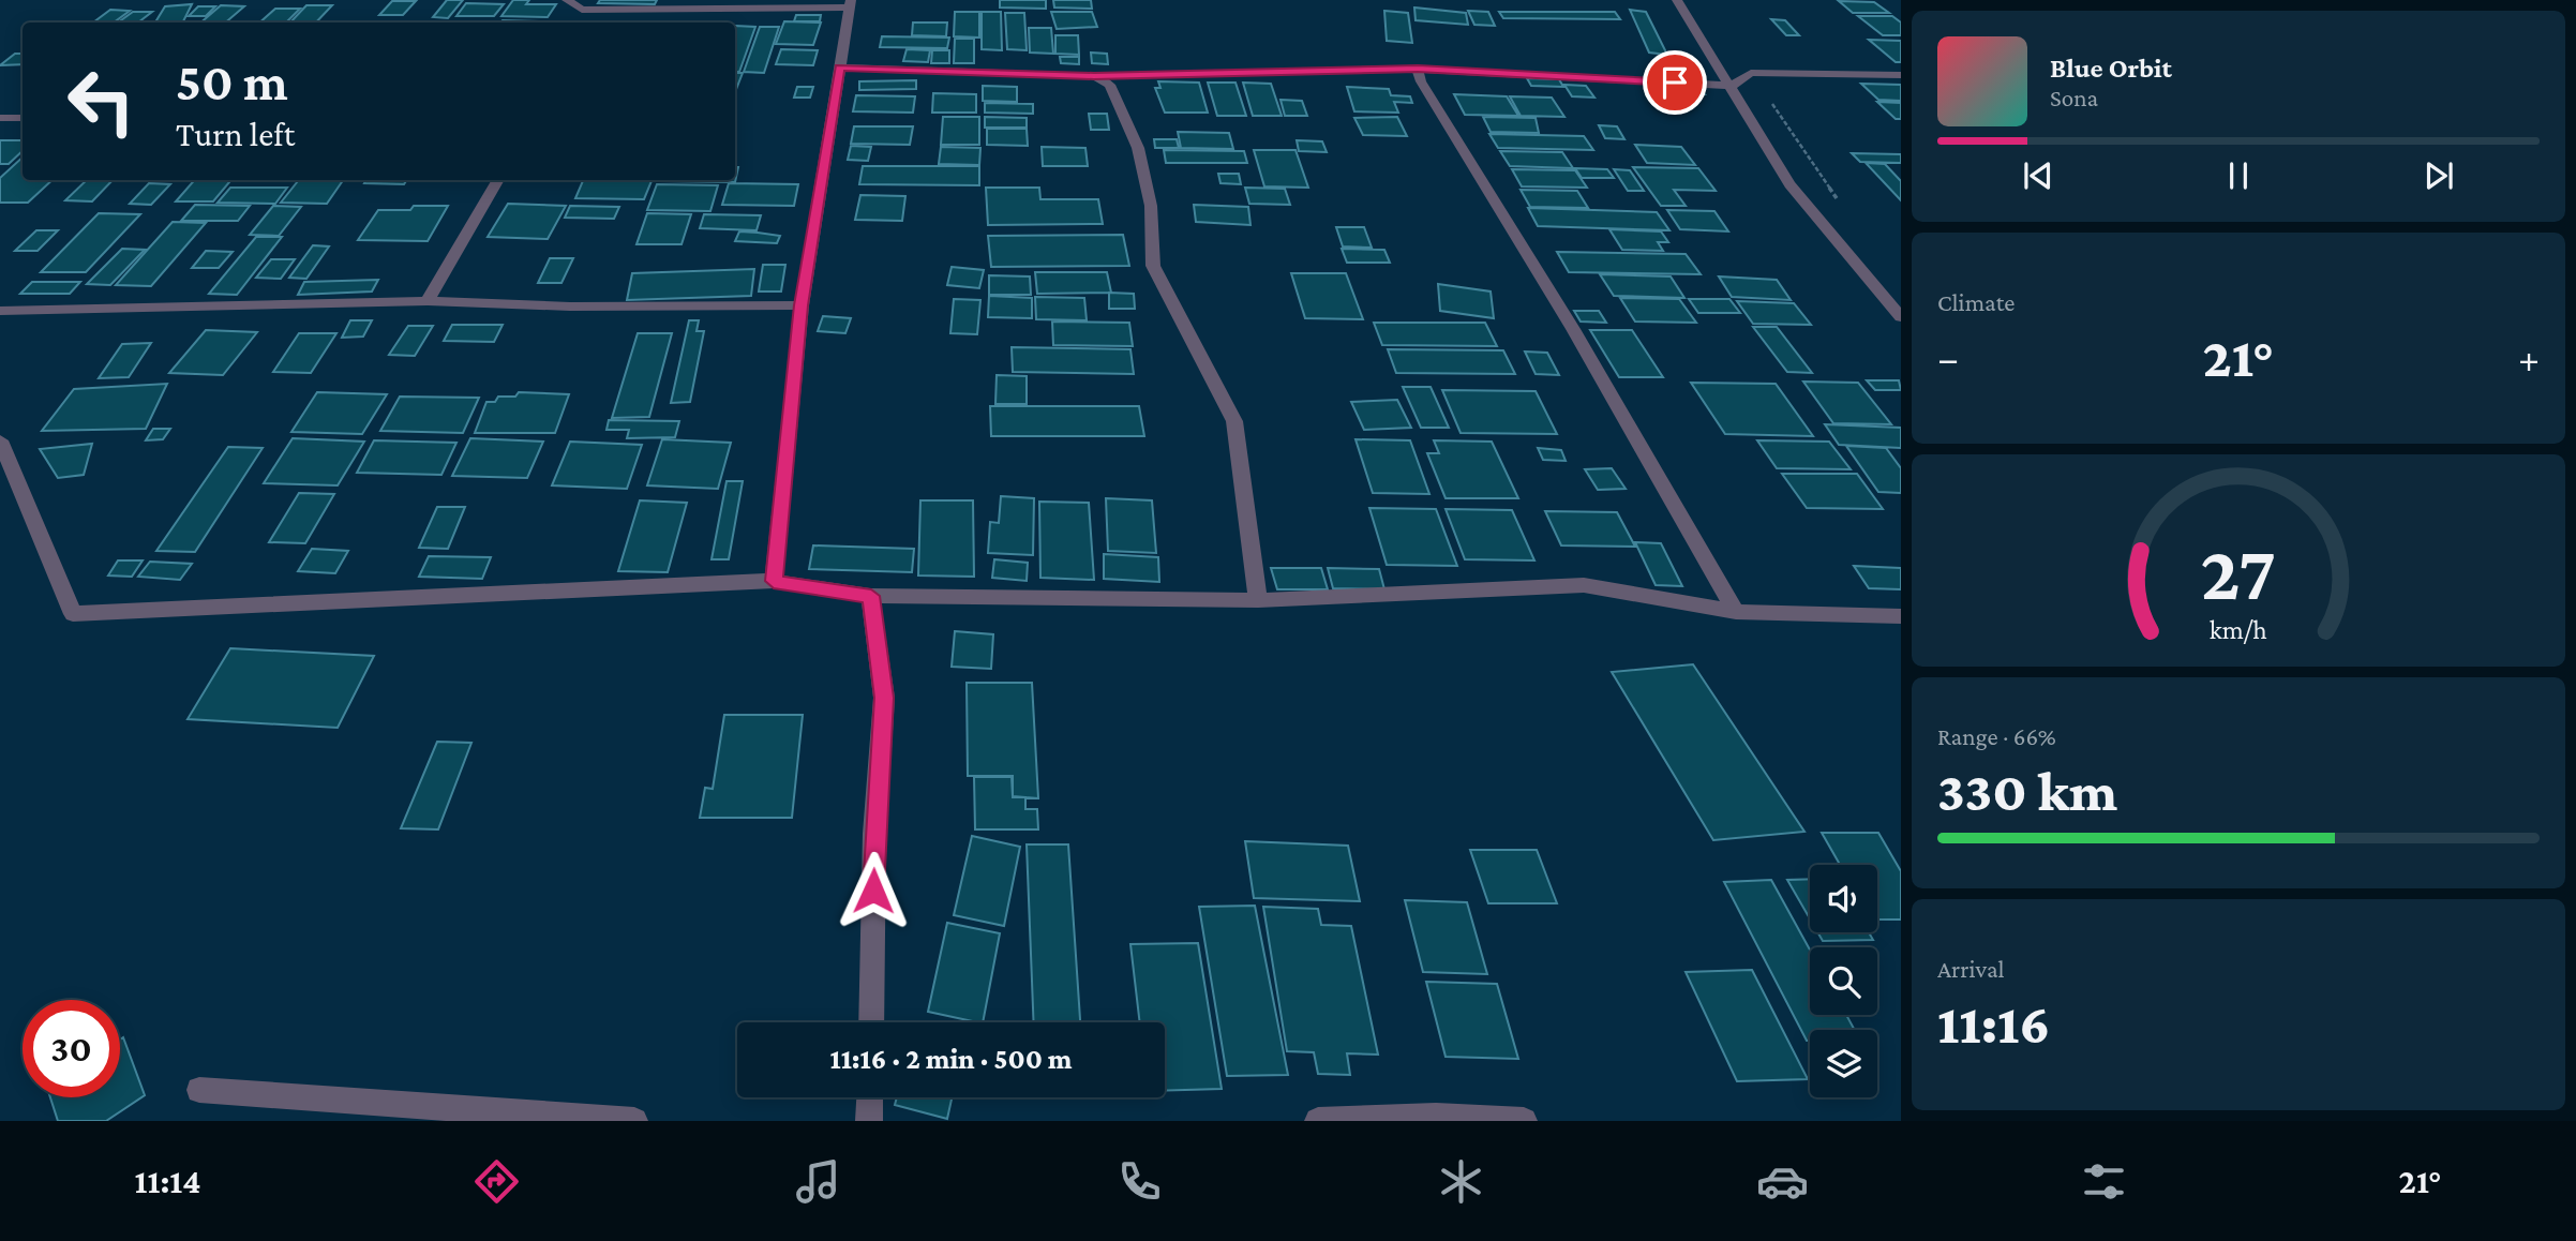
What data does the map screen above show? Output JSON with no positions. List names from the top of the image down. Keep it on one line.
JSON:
{"page":{"turn":["50 m","Turn left"],"song":["Blue Orbit","Sona"],"tile":["Climate",["Range · 66%","330 km"],["Arrival","11:16"]],"heat":["−","21°","+"],"limit":"30","trip":"11:16 · 2 min · 500 m","tabs":["11:14","21°"],"gauge":["27","km/h"]}}
